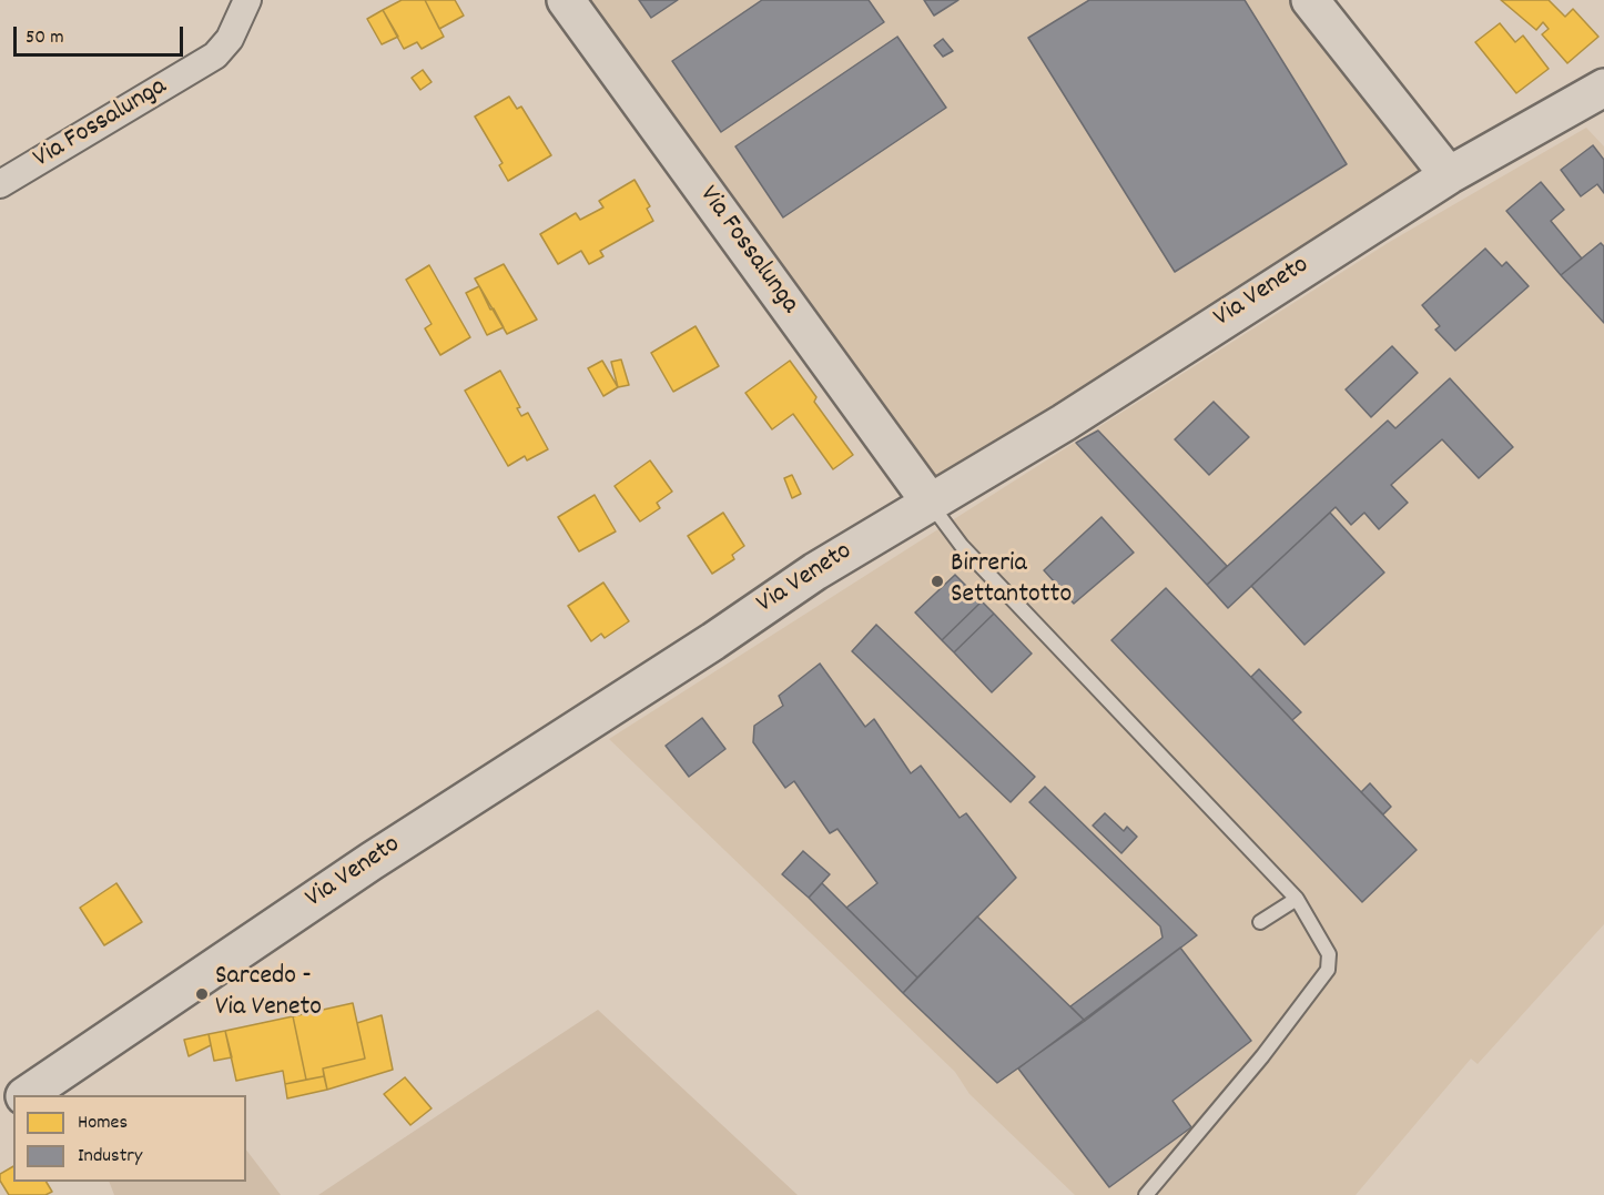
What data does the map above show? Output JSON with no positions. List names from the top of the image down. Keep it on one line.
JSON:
{"streets":{"street":["Via Fossalunga","Via Veneto"]},"crossings":[["Via Fossalunga","Via Veneto"]],"places":["Birreria Settantotto","Sarcedo - Via Veneto"],"legend":["Homes","Industry"],"scale_bar":"50 m"}
